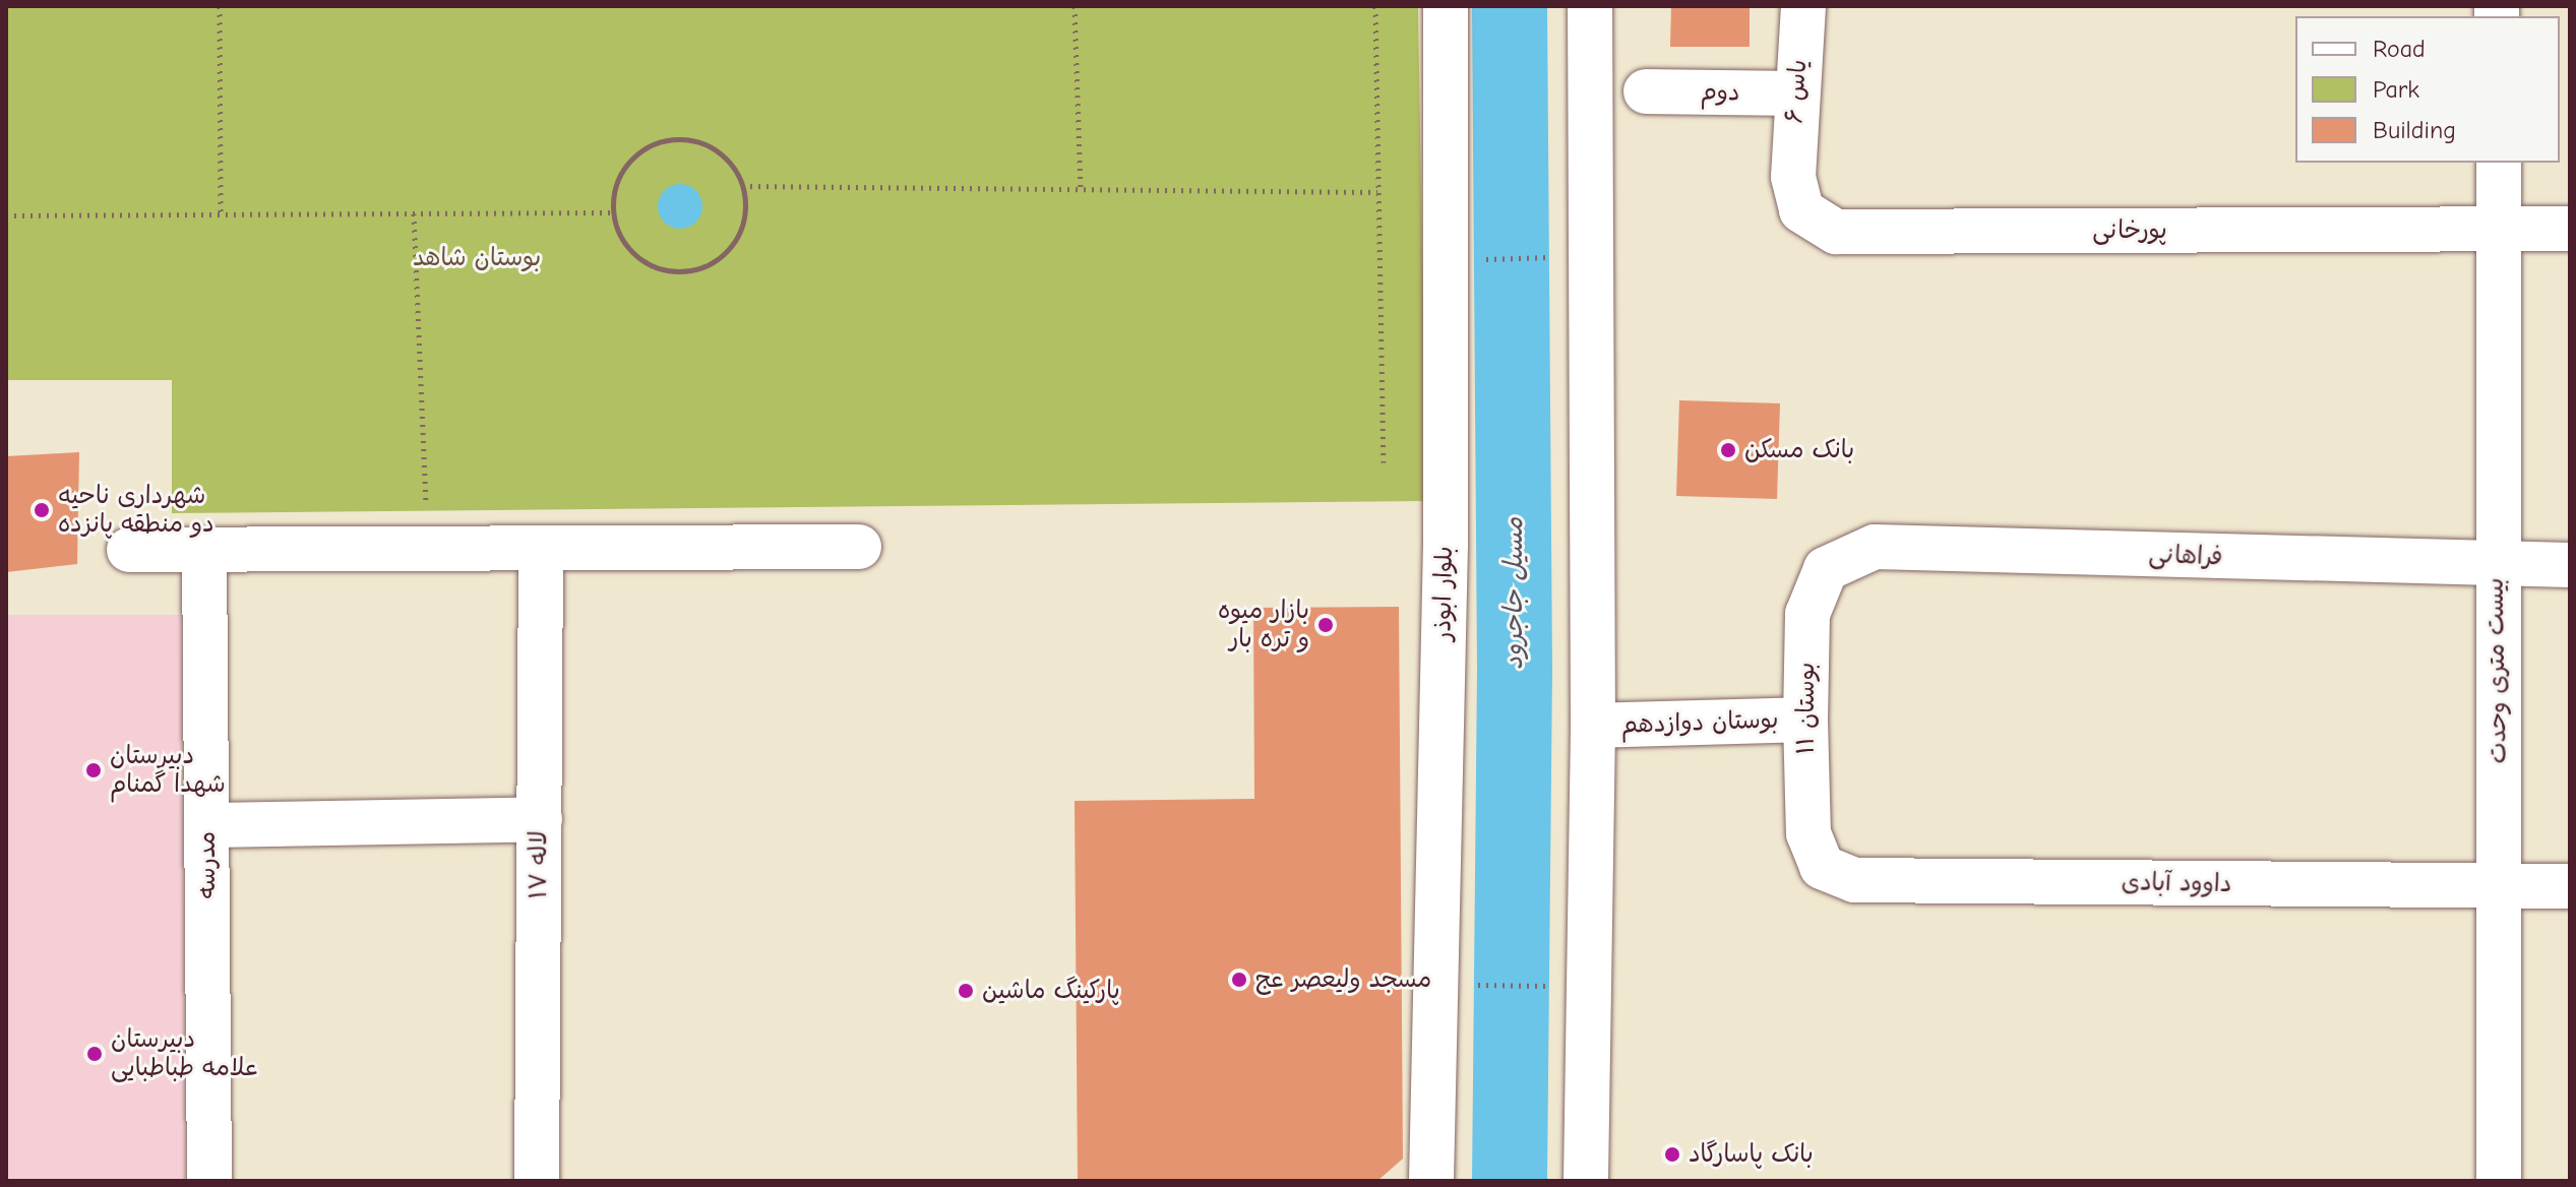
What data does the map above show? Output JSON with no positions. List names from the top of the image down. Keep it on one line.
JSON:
{"streets":{"street":["یاس ۶","دوم","پورخانی","فراهانی","بلوار ابوذر","بیست متری وحدت","بوستان ۱۱","بوستان دوازدهم","مدرسه","لاله ۱۷","داوود آبادی"]},"crossings":[["یاس ۶","دوم"],["یاس ۶","پورخانی"],["پورخانی","بیست متری وحدت"],["فراهانی","بیست متری وحدت"],["فراهانی","بوستان ۱۱"],["بیست متری وحدت","داوود آبادی"],["بوستان ۱۱","بوستان دوازدهم"],["بوستان ۱۱","داوود آبادی"]],"water":["مسیل جاجرود"],"parks":["بوستان شاهد"],"places":["بانک مسکن","شهرداری ناحیه دو منطقه پانزده","بازار میوه و تره بار","دبیرستان شهدا گمنام","مسجد ولیعصر عج","پارکینگ ماشین","دبیرستان علامه طباطبایی","بانک پاسارگاد"],"legend":["Road","Park","Building"]}
